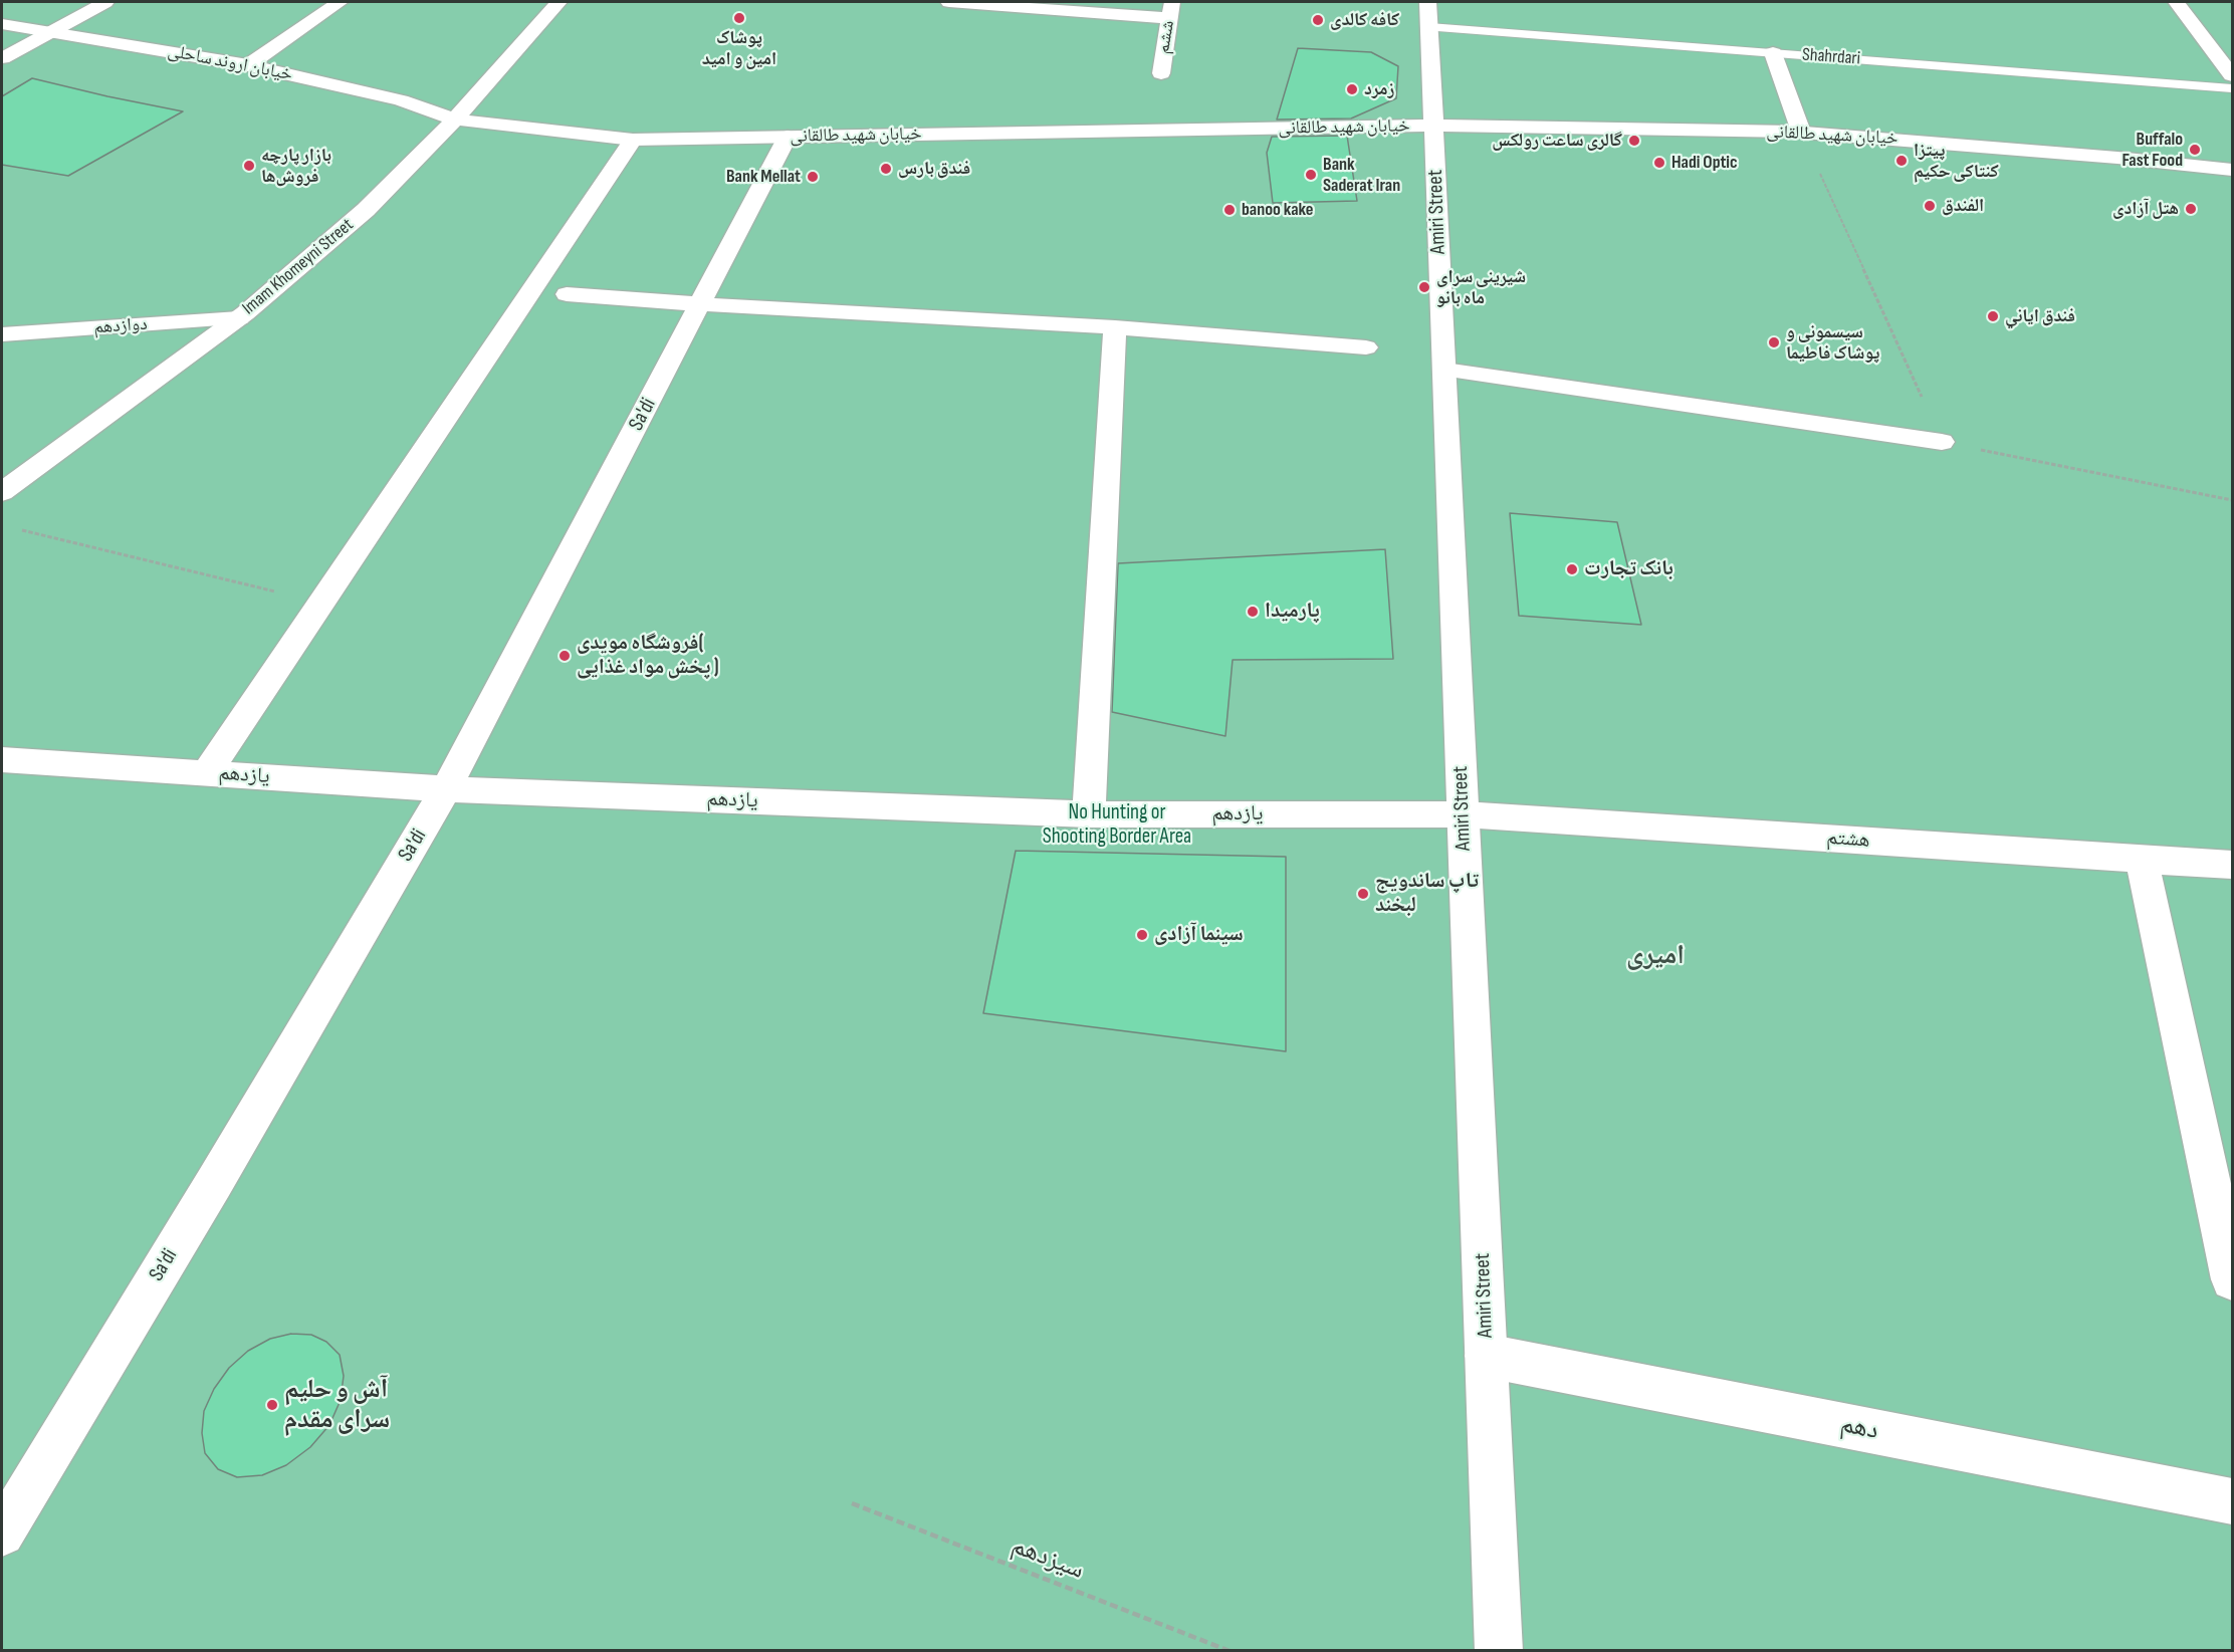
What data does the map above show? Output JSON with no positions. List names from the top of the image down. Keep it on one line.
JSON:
{"streets":{"street":["ششم","خیابان اروند ساحلی","خیابان شهيد طالقانی","Amiri Street","Imam Khomeyni Street","دوازدهم","Sa'di","یازدهم","هشتم","دهم"],"lane":["Shahrdari"],"path":["سیزدهم"]},"crossings":[["Shahrdari","Amiri Street"],["خیابان اروند ساحلی","خیابان شهيد طالقانی"],["خیابان اروند ساحلی","Imam Khomeyni Street"],["خیابان شهيد طالقانی","Amiri Street"],["خیابان شهيد طالقانی","Imam Khomeyni Street"],["خیابان شهيد طالقانی","Sa'di"],["Amiri Street","یازدهم"],["Amiri Street","هشتم"],["Amiri Street","دهم"],["Imam Khomeyni Street","دوازدهم"],["Sa'di","یازدهم"],["یازدهم","هشتم"]],"districts":["امیری"],"parks":["No Hunting or Shooting Border Area"],"places":["پوشاک‌ امین و امید","کافه کالدی","زمرد","گالری ساعت رولکس","Buffalo Fast Food","پیتزا کنتاکی حکیم","Hadi Optic","بازار پارچه فروش‌ها","فندق بارس","Bank Saderat Iran","Bank Mellat","الفندق","هتل آزادی","banoo kake","شیرینی سرای ماه بانو","فندق اياني","سیسمونی و پوشاک فاطیما","بانک تجارت","پارمیدا","فروشگاه مویدی( پخش مواد غذایی )","تاپ ساندویج لبخند","سینما آزادی","آش و حلیم سرای مقدم"]}
